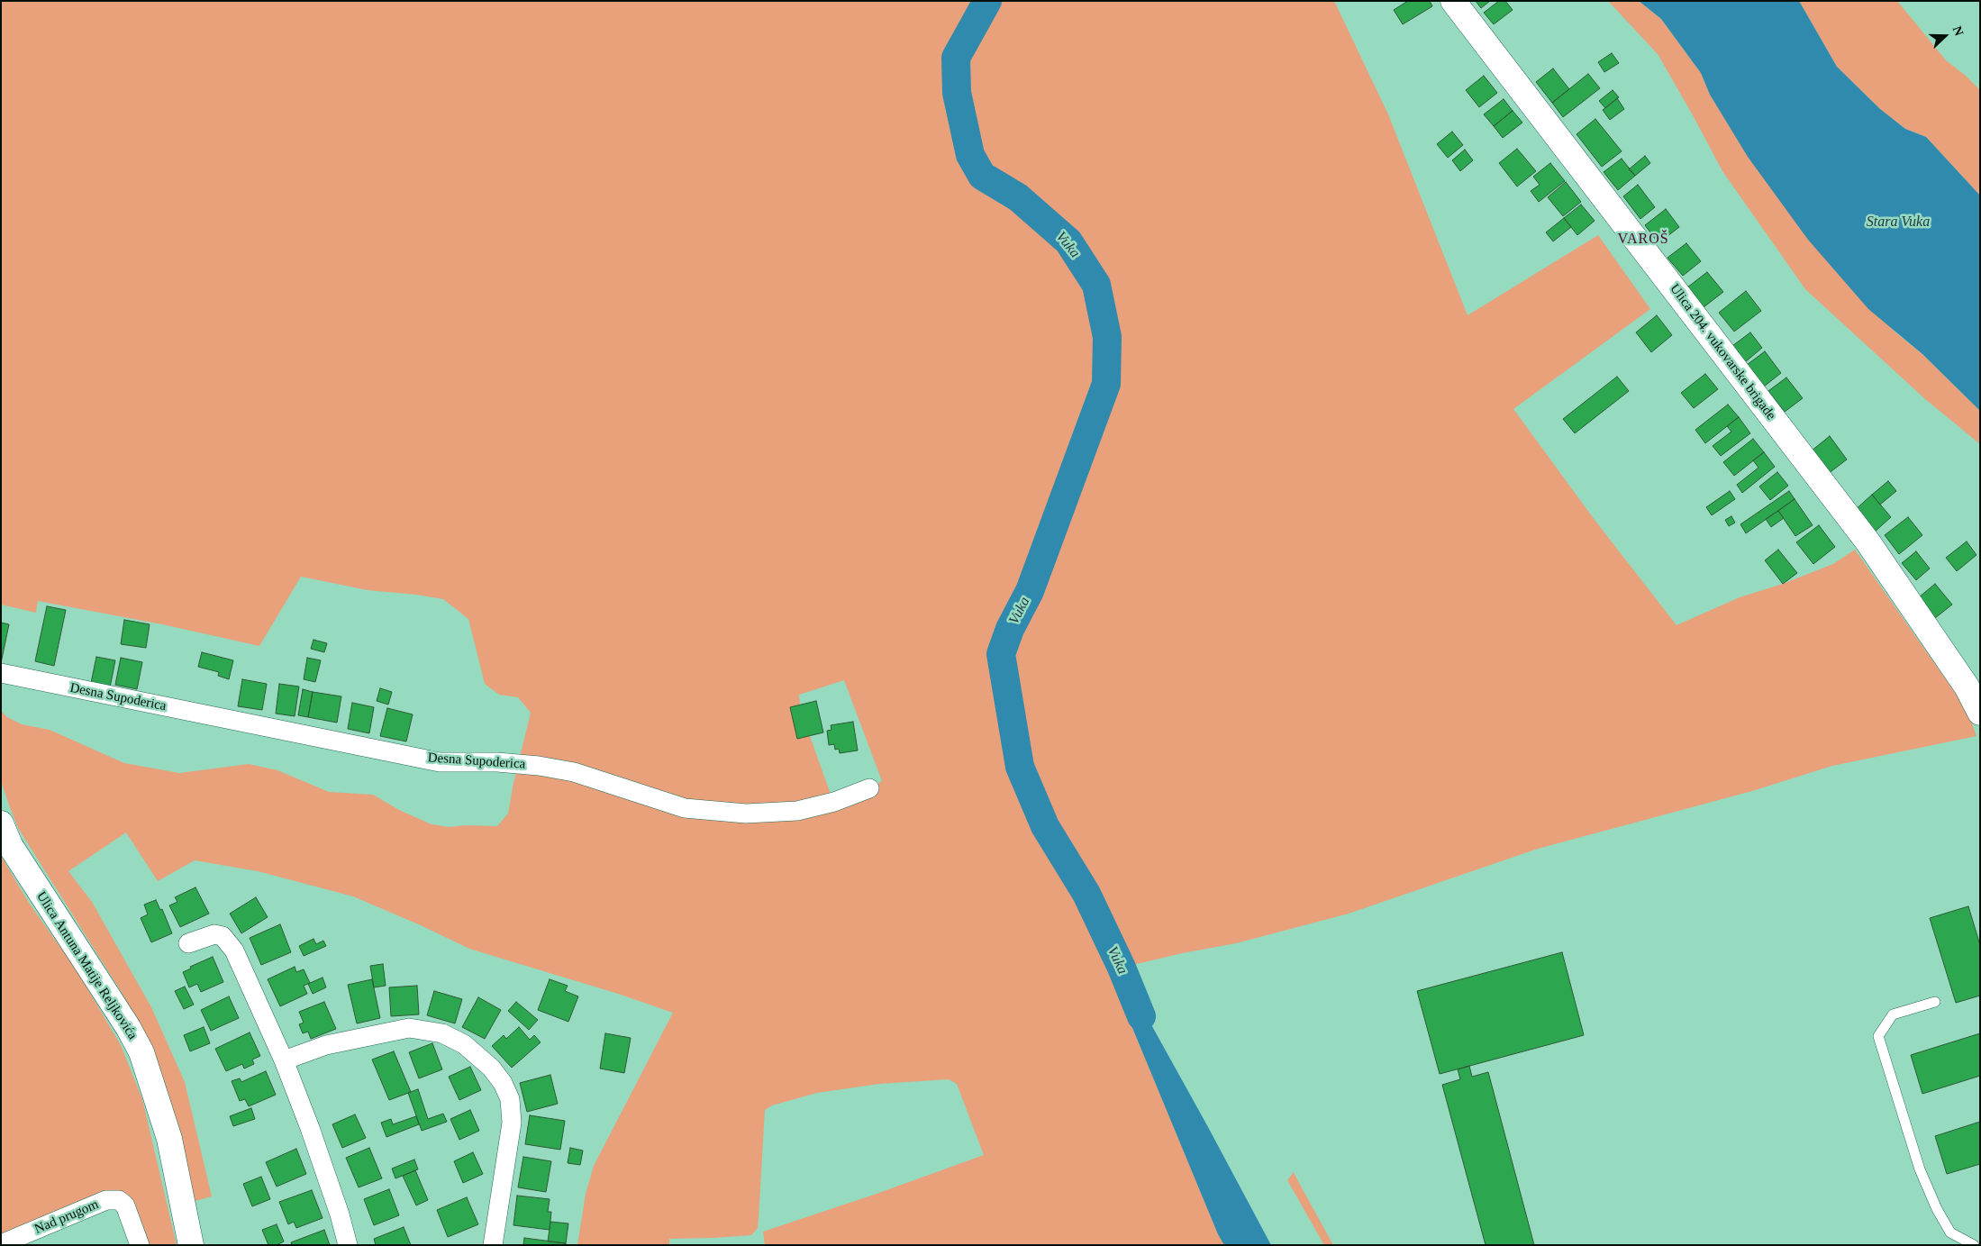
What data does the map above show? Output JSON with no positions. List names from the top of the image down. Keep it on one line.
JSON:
{"streets":{"street":["Ulica 204. vukovarske brigade","Desna Supoderica","Ulica Antuna Matije Reljkovića","Nad prugom"]},"districts":["VAROŠ"],"water":["Stara Vuka","Vuka"],"north":"right"}
